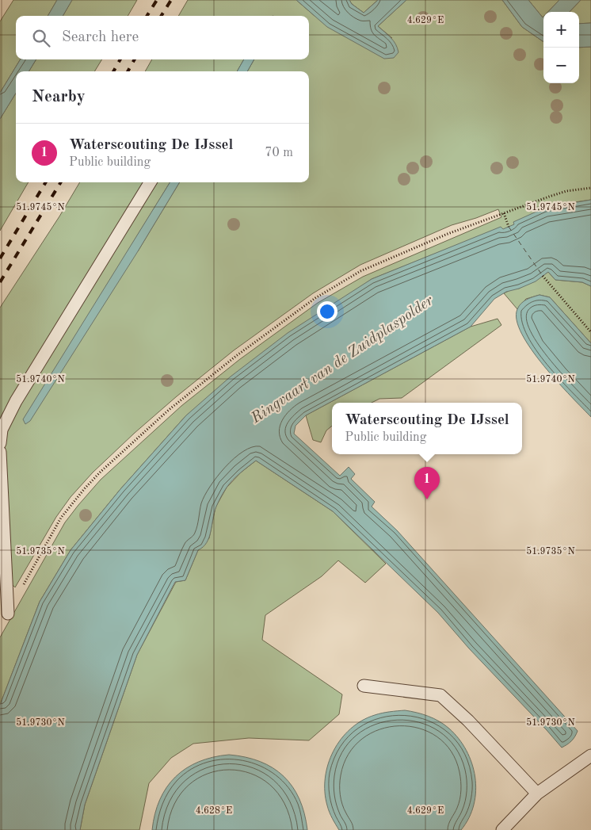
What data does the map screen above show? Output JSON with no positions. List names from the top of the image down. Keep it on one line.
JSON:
{"water":["Ringvaart van de Zuidplaspolder"],"page":{"map_buttons":["+","−"],"search":"Search here","heading":"Nearby","list":[{"mark":"1","name":"Waterscouting De IJssel","note":"Public building","value":"70 m"}],"popup":["Waterscouting De IJssel","Public building"],"pins":"1"},"coordinates":["4.629°E","51.9745°N","51.9740°N","51.9735°N","51.9730°N","4.628°E"]}
